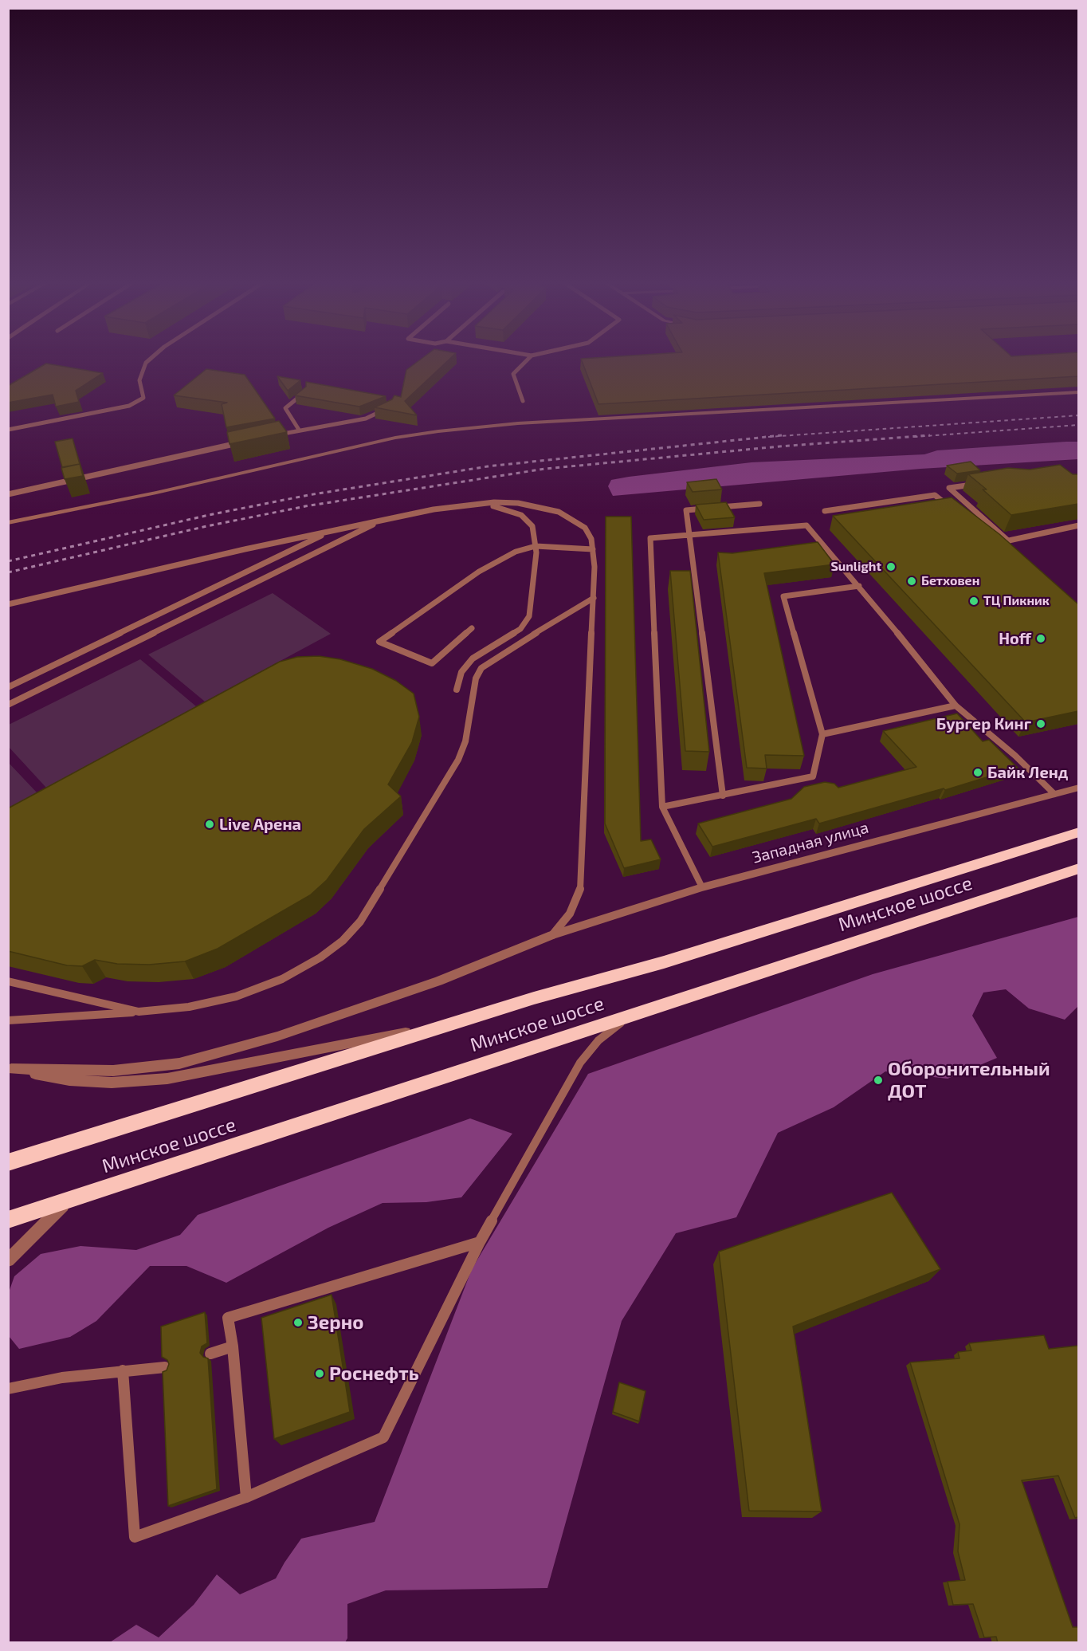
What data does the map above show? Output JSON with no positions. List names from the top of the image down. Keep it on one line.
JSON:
{"streets":{"highway":["Минское шоссе"],"street":["Западная улица"]},"places":["Sunlight","Бетховен","ТЦ Пикник","Hoff","Бургер Кинг","Байк Ленд","Live Арена","Оборонительный ДОТ","Зерно","Роснефть"]}
